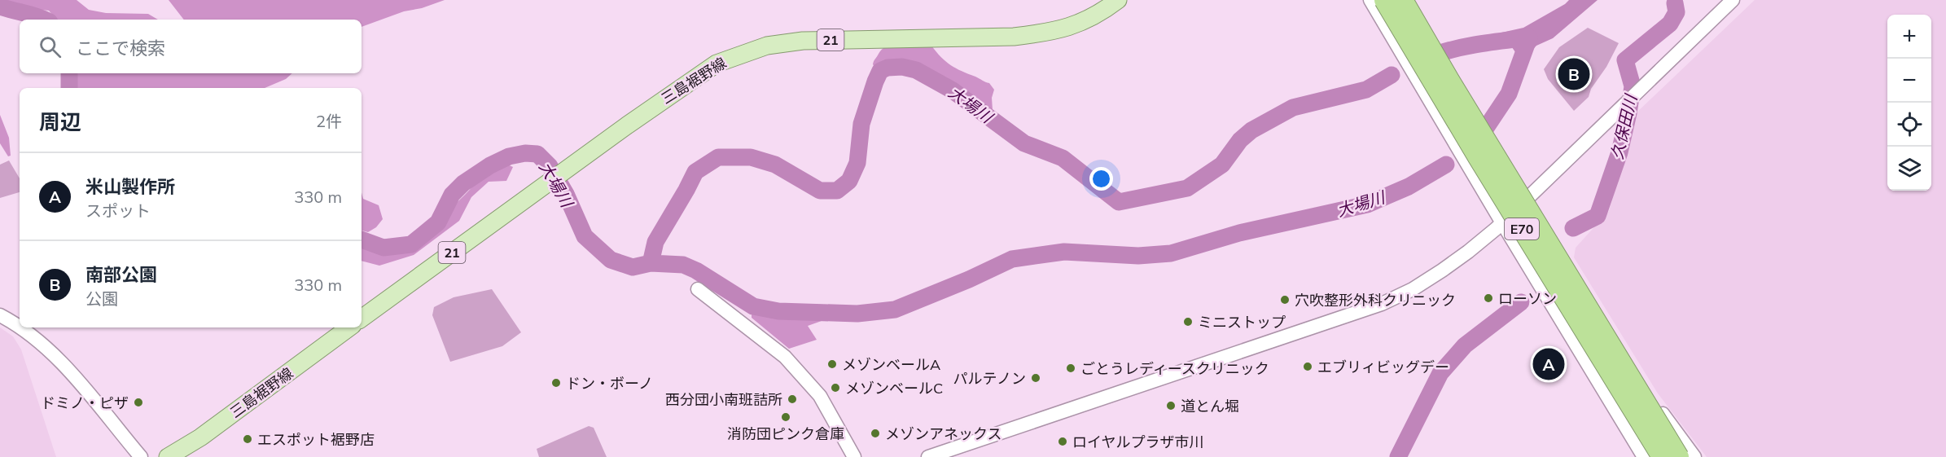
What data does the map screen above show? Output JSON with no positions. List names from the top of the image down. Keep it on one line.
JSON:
{"streets":{"highway":["E70"],"main road":["21","三島裾野線"]},"water":["大場川","久保田川"],"places":["ローソン","穴吹整形外科クリニック","ミニストップ","メゾンベールA","エブリィビッグデー","ごとうレディースクリニック","パルテノン","ドン・ボーノ","メゾンベールC","西分団小南班詰所","ドミノ・ピザ","道とん堀","消防団ピンク倉庫","メゾンアネックス","エスポット裾野店","ロイヤルプラザ市川"],"page":{"map_buttons":["+","−"],"search":"ここで検索","pins":["B","A"],"heading":["周辺","2件"],"list":[{"mark":"A","name":"米山製作所","note":"スポット","value":"330 m"},{"mark":"B","name":"南部公園","note":"公園","value":"330 m"}]}}
